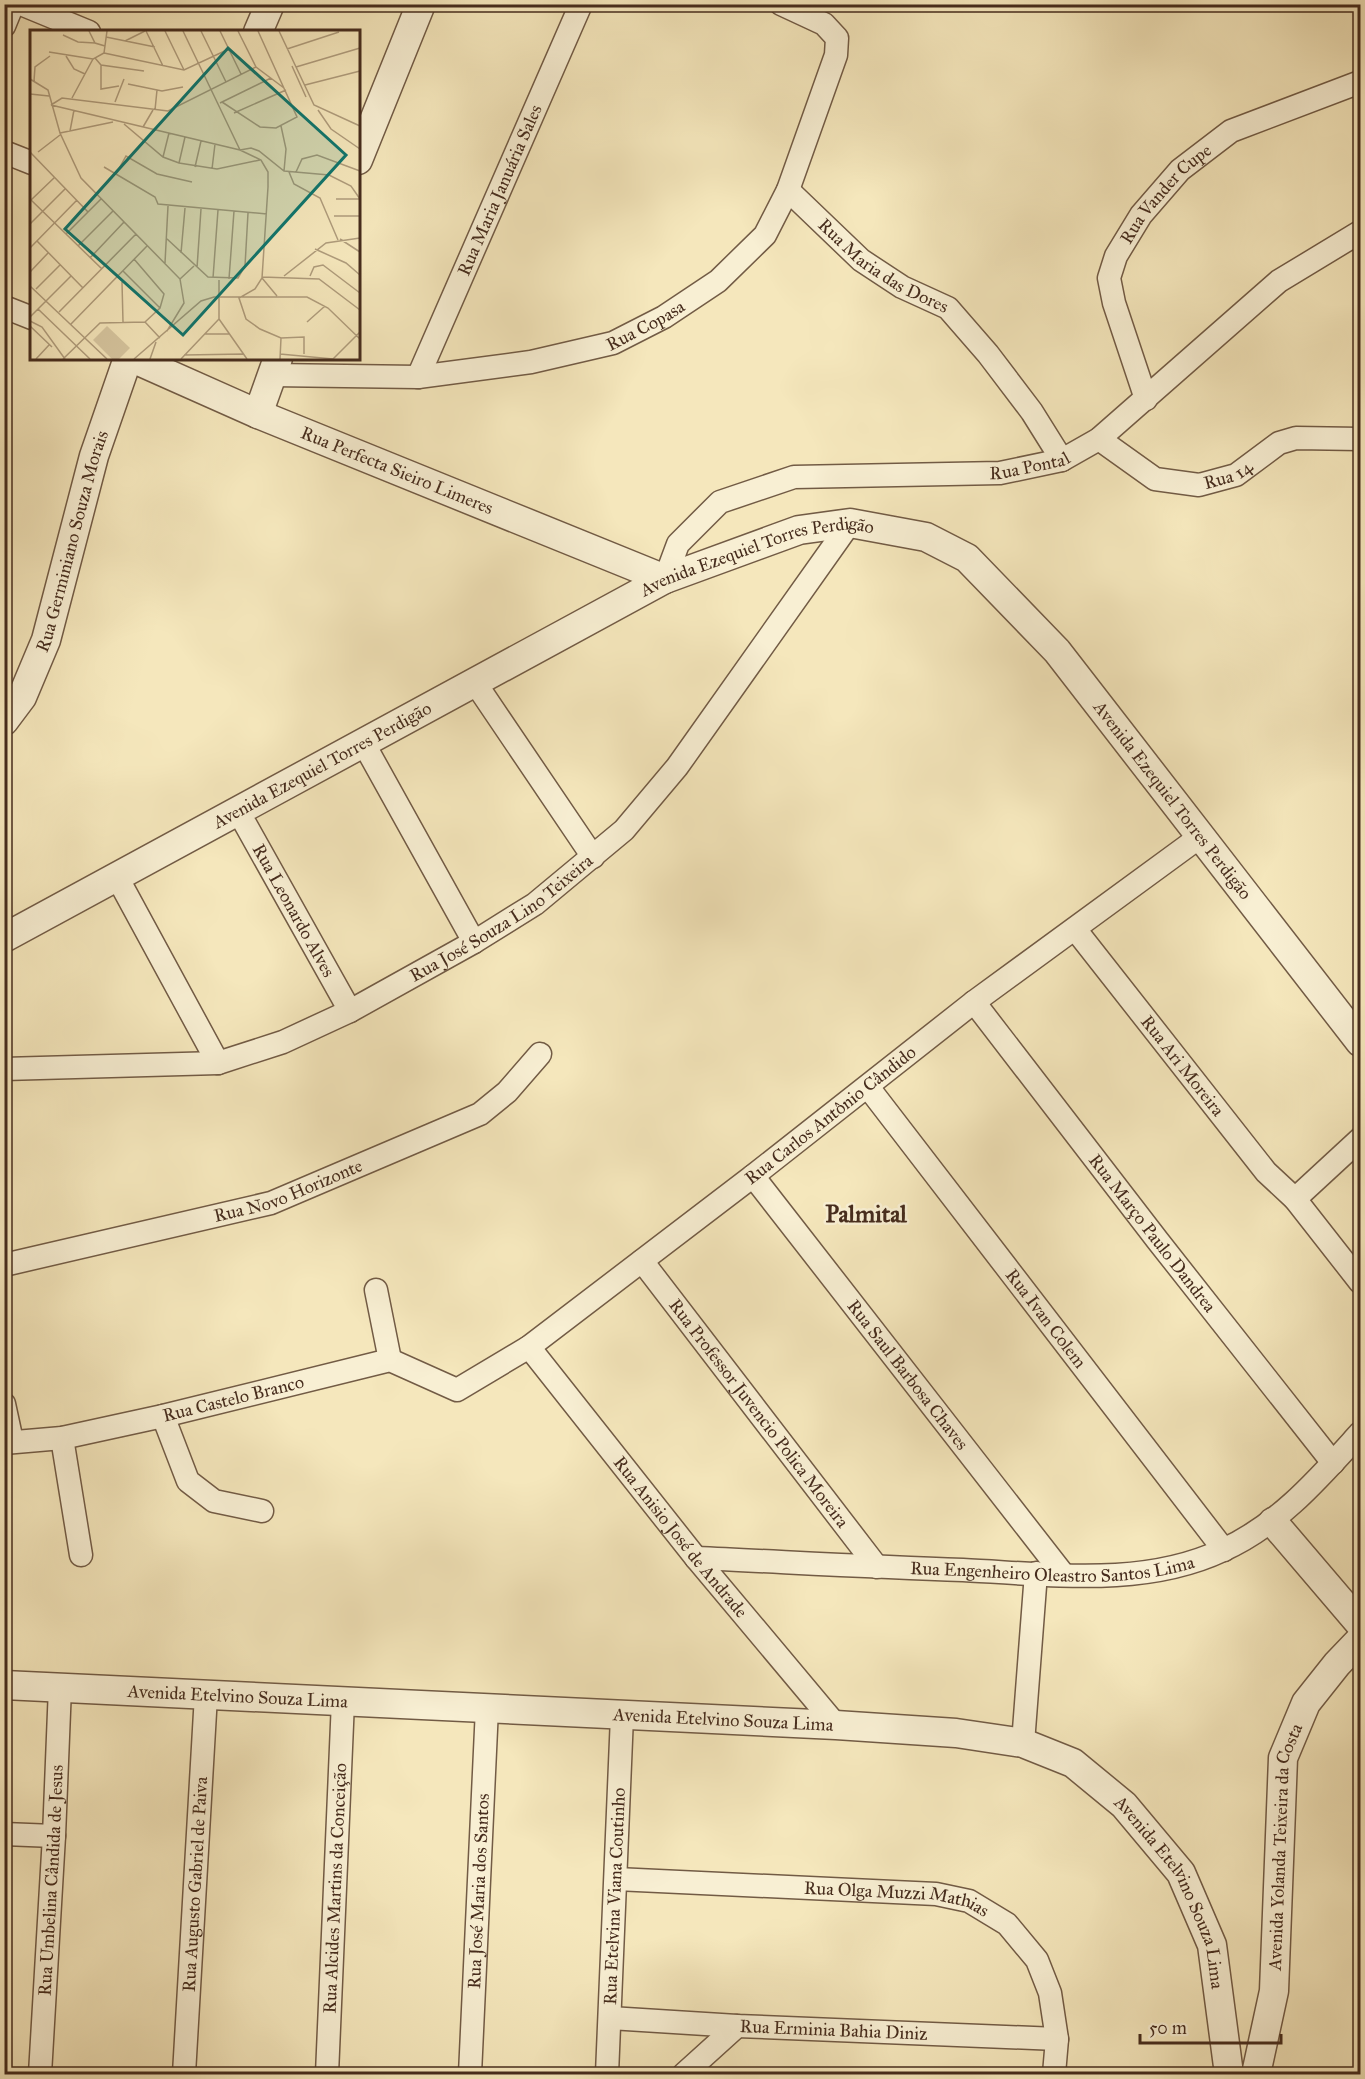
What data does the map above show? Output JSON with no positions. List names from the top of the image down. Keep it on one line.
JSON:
{"streets":{"street":["Rua Maria Januária Sales","Rua Vander Cupe","Rua Maria das Dores","Rua Copasa","Rua Pontal","Rua Perfecta Sieiro Limeres","Rua 14","Rua Germiniano Souza Morais","Avenida Ezequiel Torres Perdigão","Rua Leonardo Alves","Rua José Souza Lino Teixeira","Rua Ari Moreira","Rua Carlos Antônio Cândido","Rua Novo Horizonte","Rua Março Paulo Dandrea","Rua Ivan Colem","Rua Saul Barbosa Chaves","Rua Castelo Branco","Rua Professor Juvencio Polica Moreira","Rua Anisio José de Andrade","Rua Engenheiro Oleastro Santos Lima","Avenida Etelvino Souza Lima","Avenida Yolanda Teixeira da Costa","Rua Umbelina Cândida de Jesus","Rua Augusto Gabriel de Paiva","Rua Alcides Martins da Conceição","Rua José Maria dos Santos","Rua Etelvina Viana Coutinho","Rua Olga Muzzi Mathias","Rua Erminia Bahia Diniz"]},"crossings":[["Rua Maria Januária Sales","Rua Copasa"],["Rua Vander Cupe","Rua Pontal"],["Rua Maria das Dores","Rua Copasa"],["Rua Maria das Dores","Rua Pontal"],["Rua Pontal","Rua Perfecta Sieiro Limeres"],["Rua Pontal","Rua 14"],["Rua Pontal","Avenida Ezequiel Torres Perdigão"],["Rua Perfecta Sieiro Limeres","Avenida Ezequiel Torres Perdigão"],["Avenida Ezequiel Torres Perdigão","Rua Leonardo Alves"],["Avenida Ezequiel Torres Perdigão","Rua José Souza Lino Teixeira"],["Avenida Ezequiel Torres Perdigão","Rua Carlos Antônio Cândido"],["Rua Leonardo Alves","Rua José Souza Lino Teixeira"],["Rua Ari Moreira","Rua Carlos Antônio Cândido"],["Rua Carlos Antônio Cândido","Rua Março Paulo Dandrea"],["Rua Carlos Antônio Cândido","Rua Ivan Colem"],["Rua Carlos Antônio Cândido","Rua Saul Barbosa Chaves"],["Rua Carlos Antônio Cândido","Rua Castelo Branco"],["Rua Carlos Antônio Cândido","Rua Professor Juvencio Polica Moreira"],["Rua Carlos Antônio Cândido","Rua Anisio José de Andrade"],["Rua Março Paulo Dandrea","Rua Engenheiro Oleastro Santos Lima"],["Rua Ivan Colem","Rua Engenheiro Oleastro Santos Lima"],["Rua Saul Barbosa Chaves","Rua Engenheiro Oleastro Santos Lima"],["Rua Professor Juvencio Polica Moreira","Rua Engenheiro Oleastro Santos Lima"],["Rua Anisio José de Andrade","Rua Engenheiro Oleastro Santos Lima"],["Rua Anisio José de Andrade","Avenida Etelvino Souza Lima"],["Avenida Etelvino Souza Lima","Rua Umbelina Cândida de Jesus"],["Avenida Etelvino Souza Lima","Rua Augusto Gabriel de Paiva"],["Avenida Etelvino Souza Lima","Rua Alcides Martins da Conceição"],["Avenida Etelvino Souza Lima","Rua José Maria dos Santos"],["Avenida Etelvino Souza Lima","Rua Etelvina Viana Coutinho"],["Rua Etelvina Viana Coutinho","Rua Olga Muzzi Mathias"],["Rua Etelvina Viana Coutinho","Rua Erminia Bahia Diniz"],["Rua Olga Muzzi Mathias","Rua Erminia Bahia Diniz"]],"districts":["Palmital"],"scale_bar":"50 m"}
